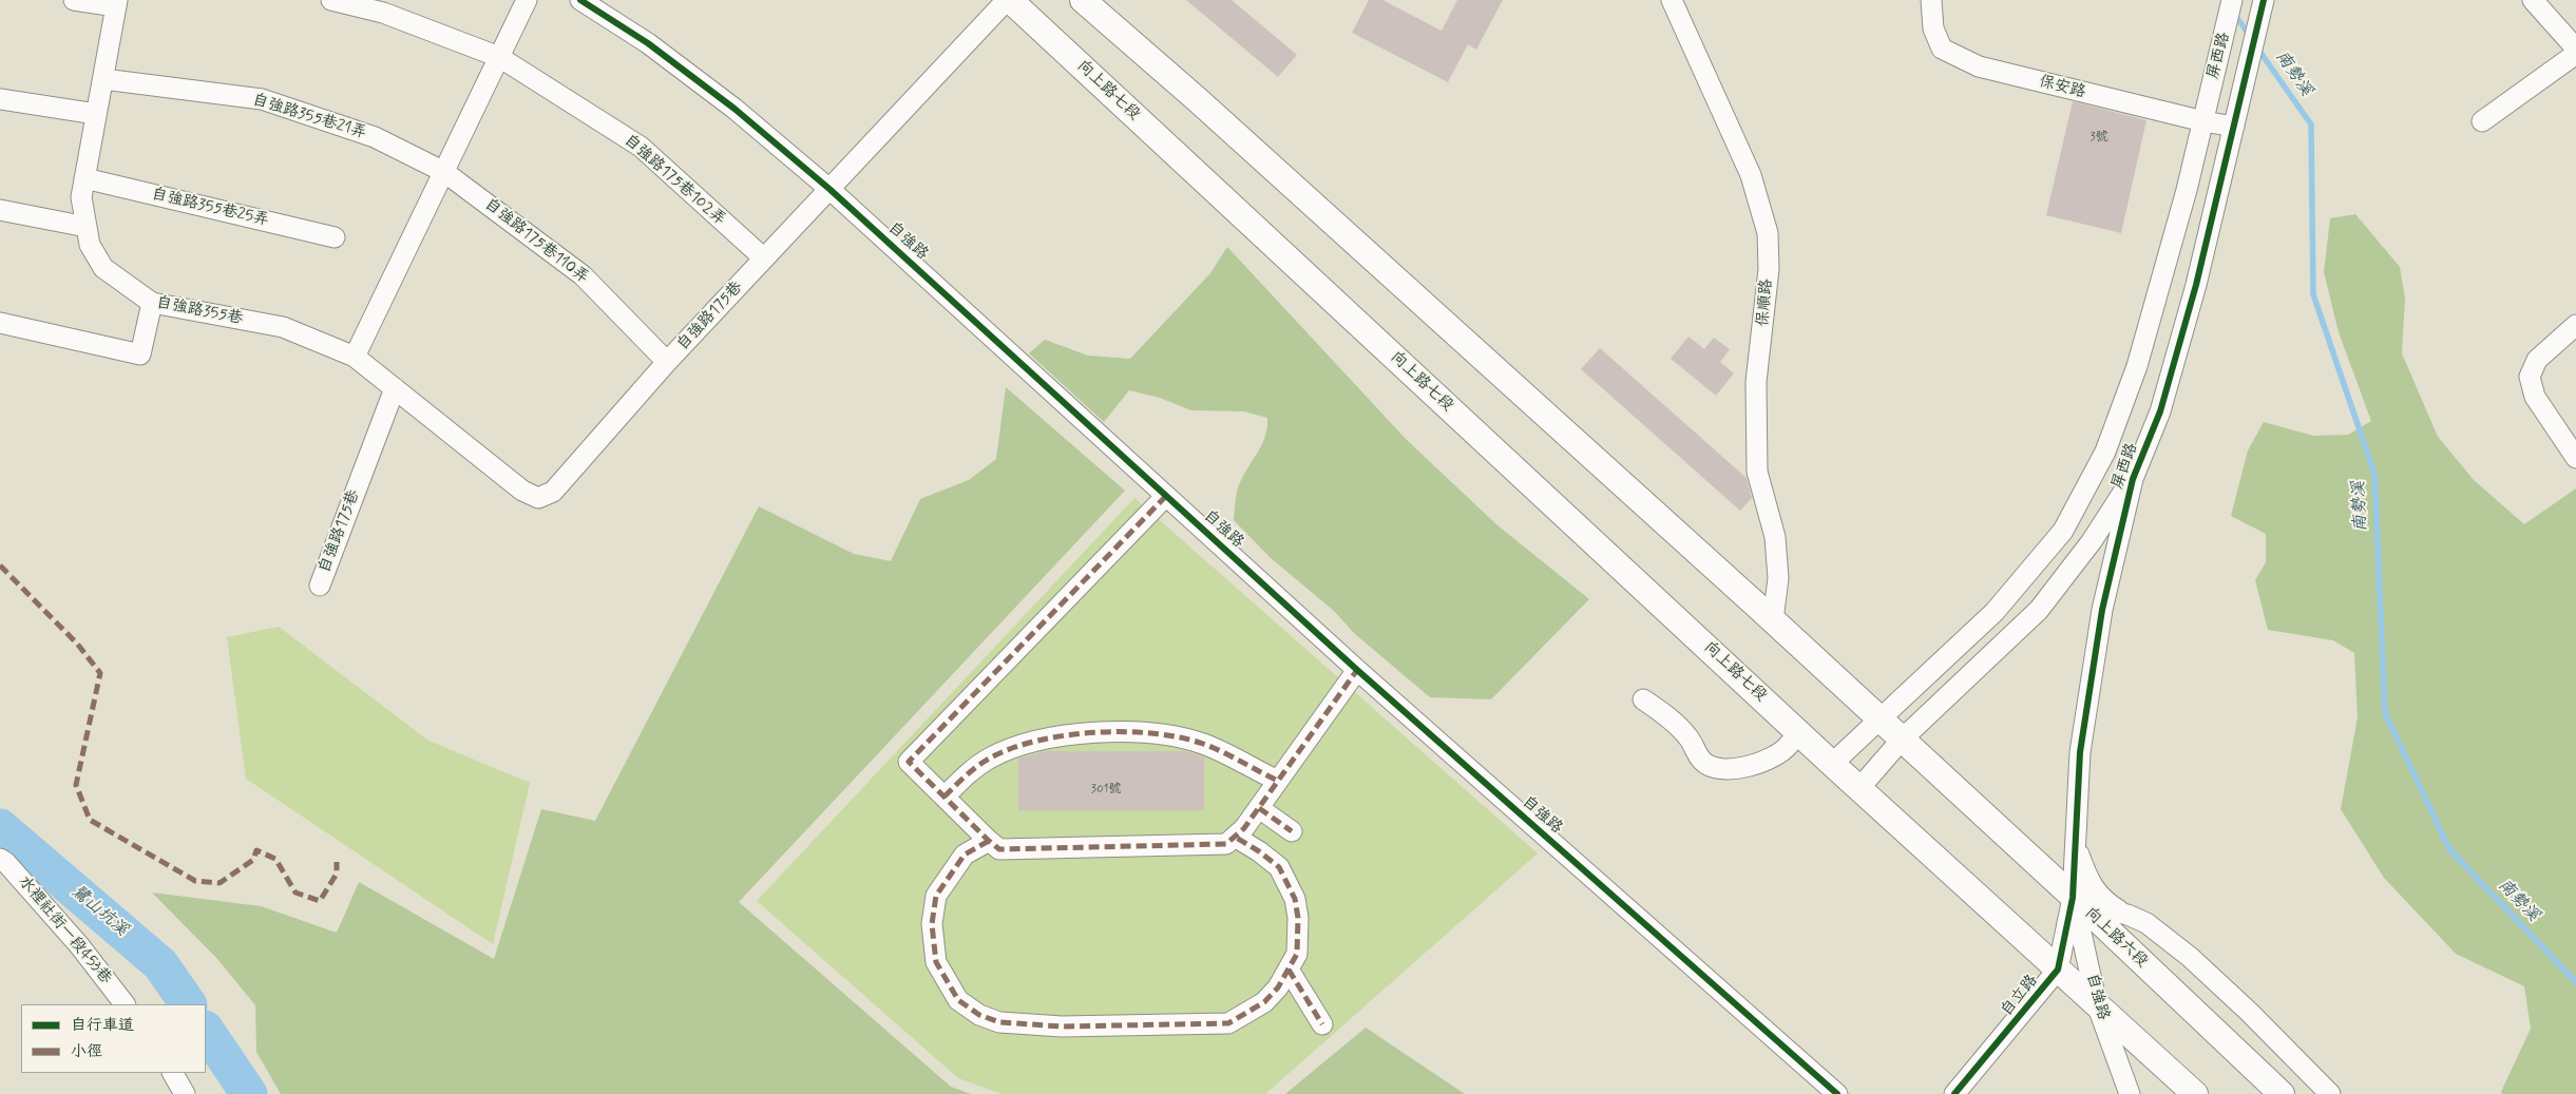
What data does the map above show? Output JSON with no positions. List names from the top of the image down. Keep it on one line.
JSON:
{"streets":{"main road":["向上路七段","向上路六段"],"street":["屏西路","保安路","自強路355巷21弄","自強路175巷102弄","自強路355巷25弄","自強路175巷110弄","自強路","保順路","自強路355巷","自強路175巷","水裡社街一段453巷","自立路"]},"crossings":[["屏西路","保安路"],["屏西路","向上路七段"],["屏西路","自強路"],["屏西路","向上路六段"],["屏西路","自立路"],["向上路七段","自強路175巷"],["自強路355巷21弄","自強路175巷110弄"],["自強路355巷21弄","自強路355巷"],["自強路175巷102弄","自強路175巷"],["自強路355巷25弄","自強路355巷"],["自強路175巷110弄","自強路175巷"],["自強路","自強路175巷"],["自強路","向上路六段"],["自強路","自立路"],["自強路355巷","自強路175巷"],["向上路六段","自立路"]],"water":["南勢溪","鷺山坑溪"],"house_numbers":["3號","301號"],"legend":["自行車道","小徑"]}
